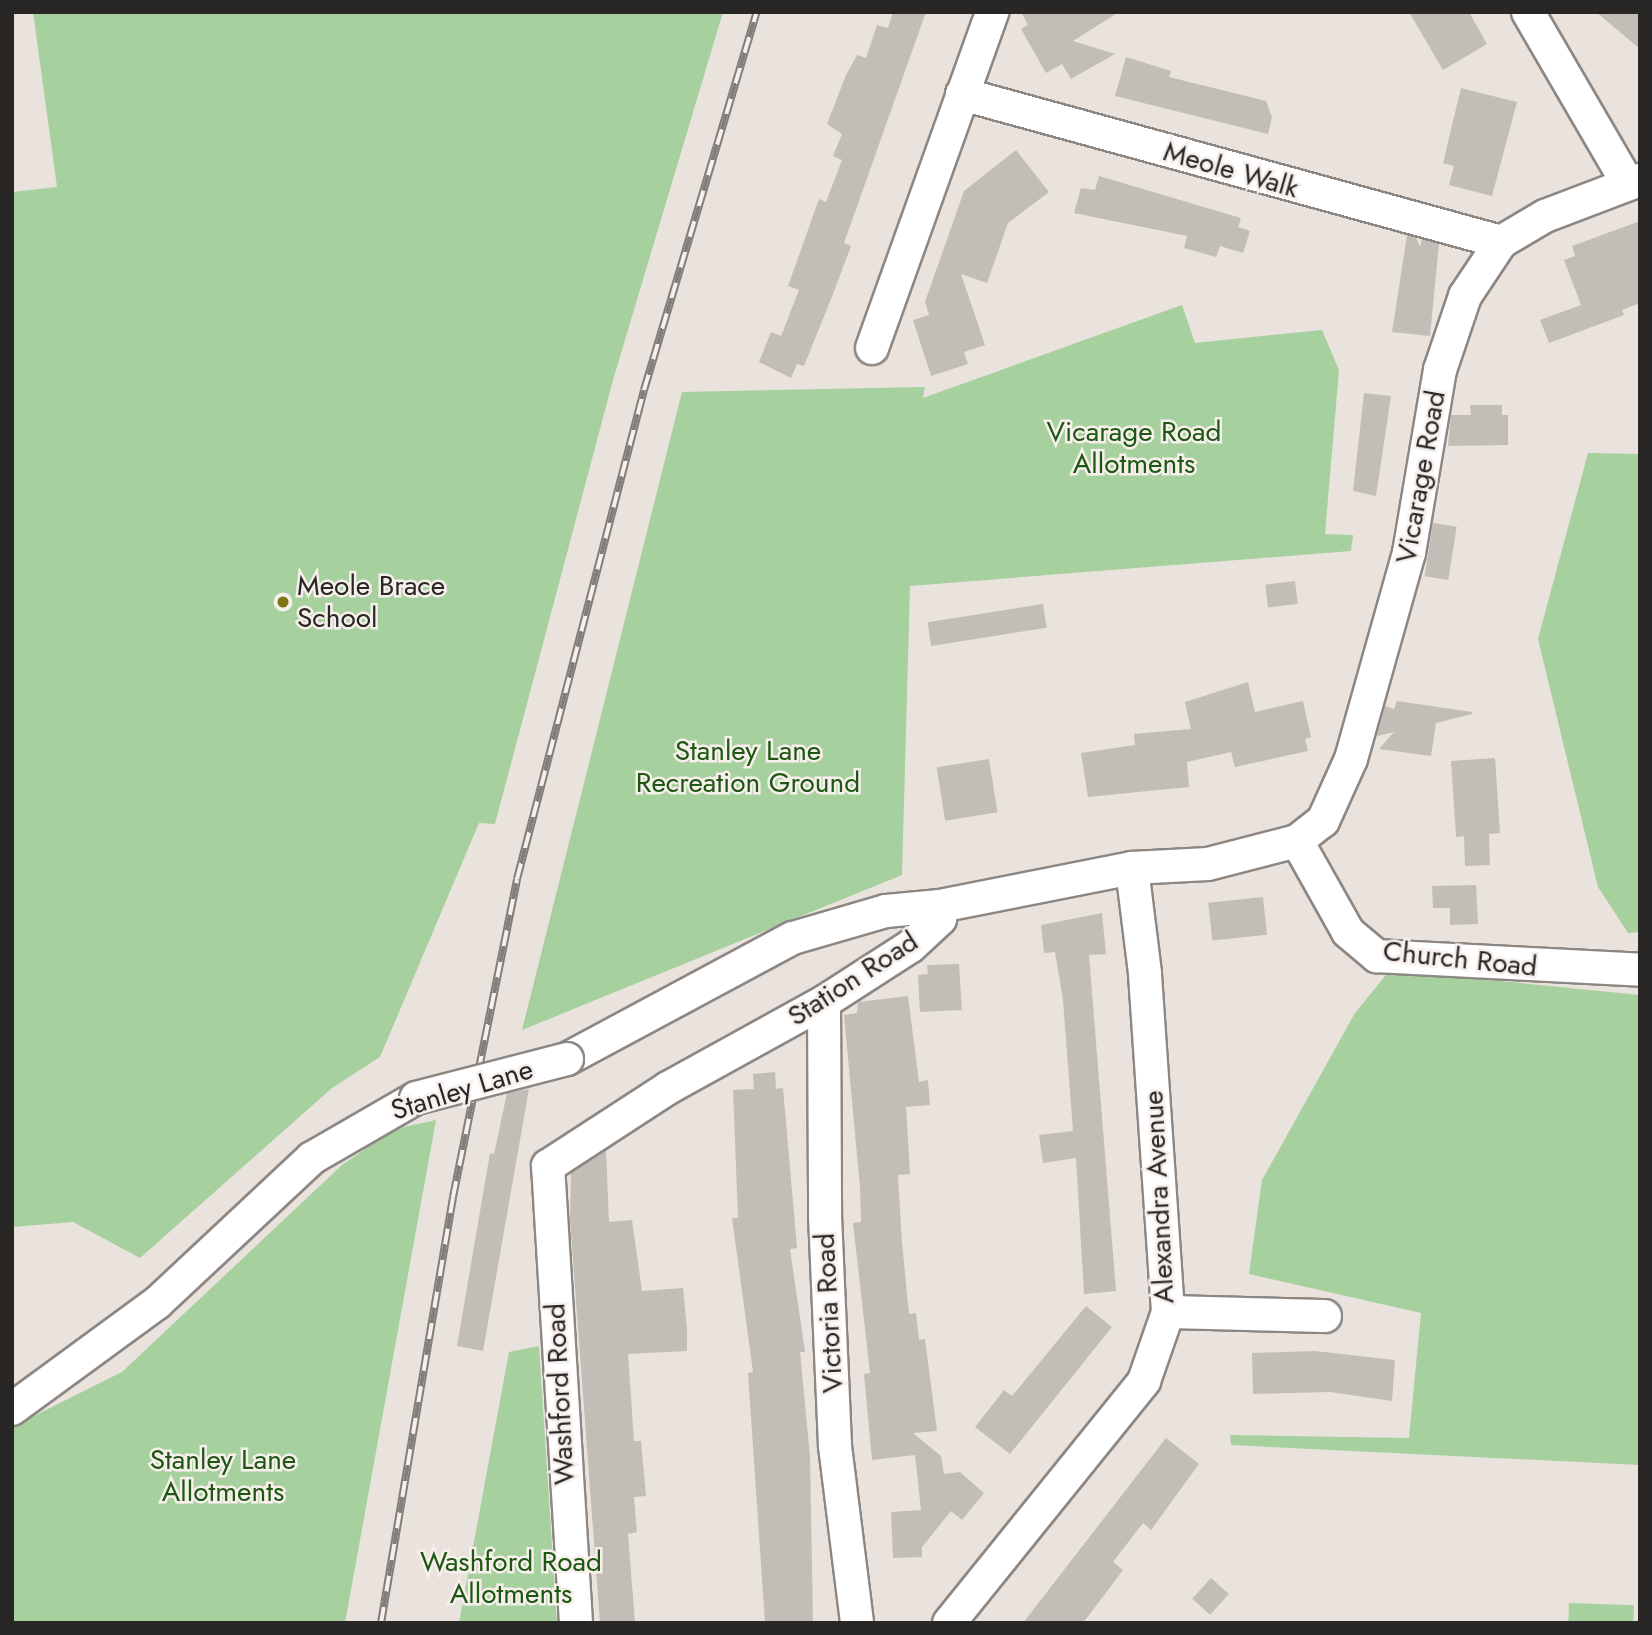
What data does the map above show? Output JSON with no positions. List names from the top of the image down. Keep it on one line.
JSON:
{"streets":{"street":["Meole Walk","Vicarage Road","Church Road","Station Road","Stanley Lane","Alexandra Avenue","Victoria Road","Washford Road"]},"crossings":[["Meole Walk","Vicarage Road"],["Vicarage Road","Church Road"],["Vicarage Road","Station Road"],["Church Road","Station Road"],["Station Road","Stanley Lane"],["Station Road","Alexandra Avenue"],["Station Road","Victoria Road"],["Station Road","Washford Road"]],"parks":["Vicarage Road Allotments","Stanley Lane Recreation Ground","Stanley Lane Allotments","Washford Road Allotments"],"places":["Meole Brace School"]}
